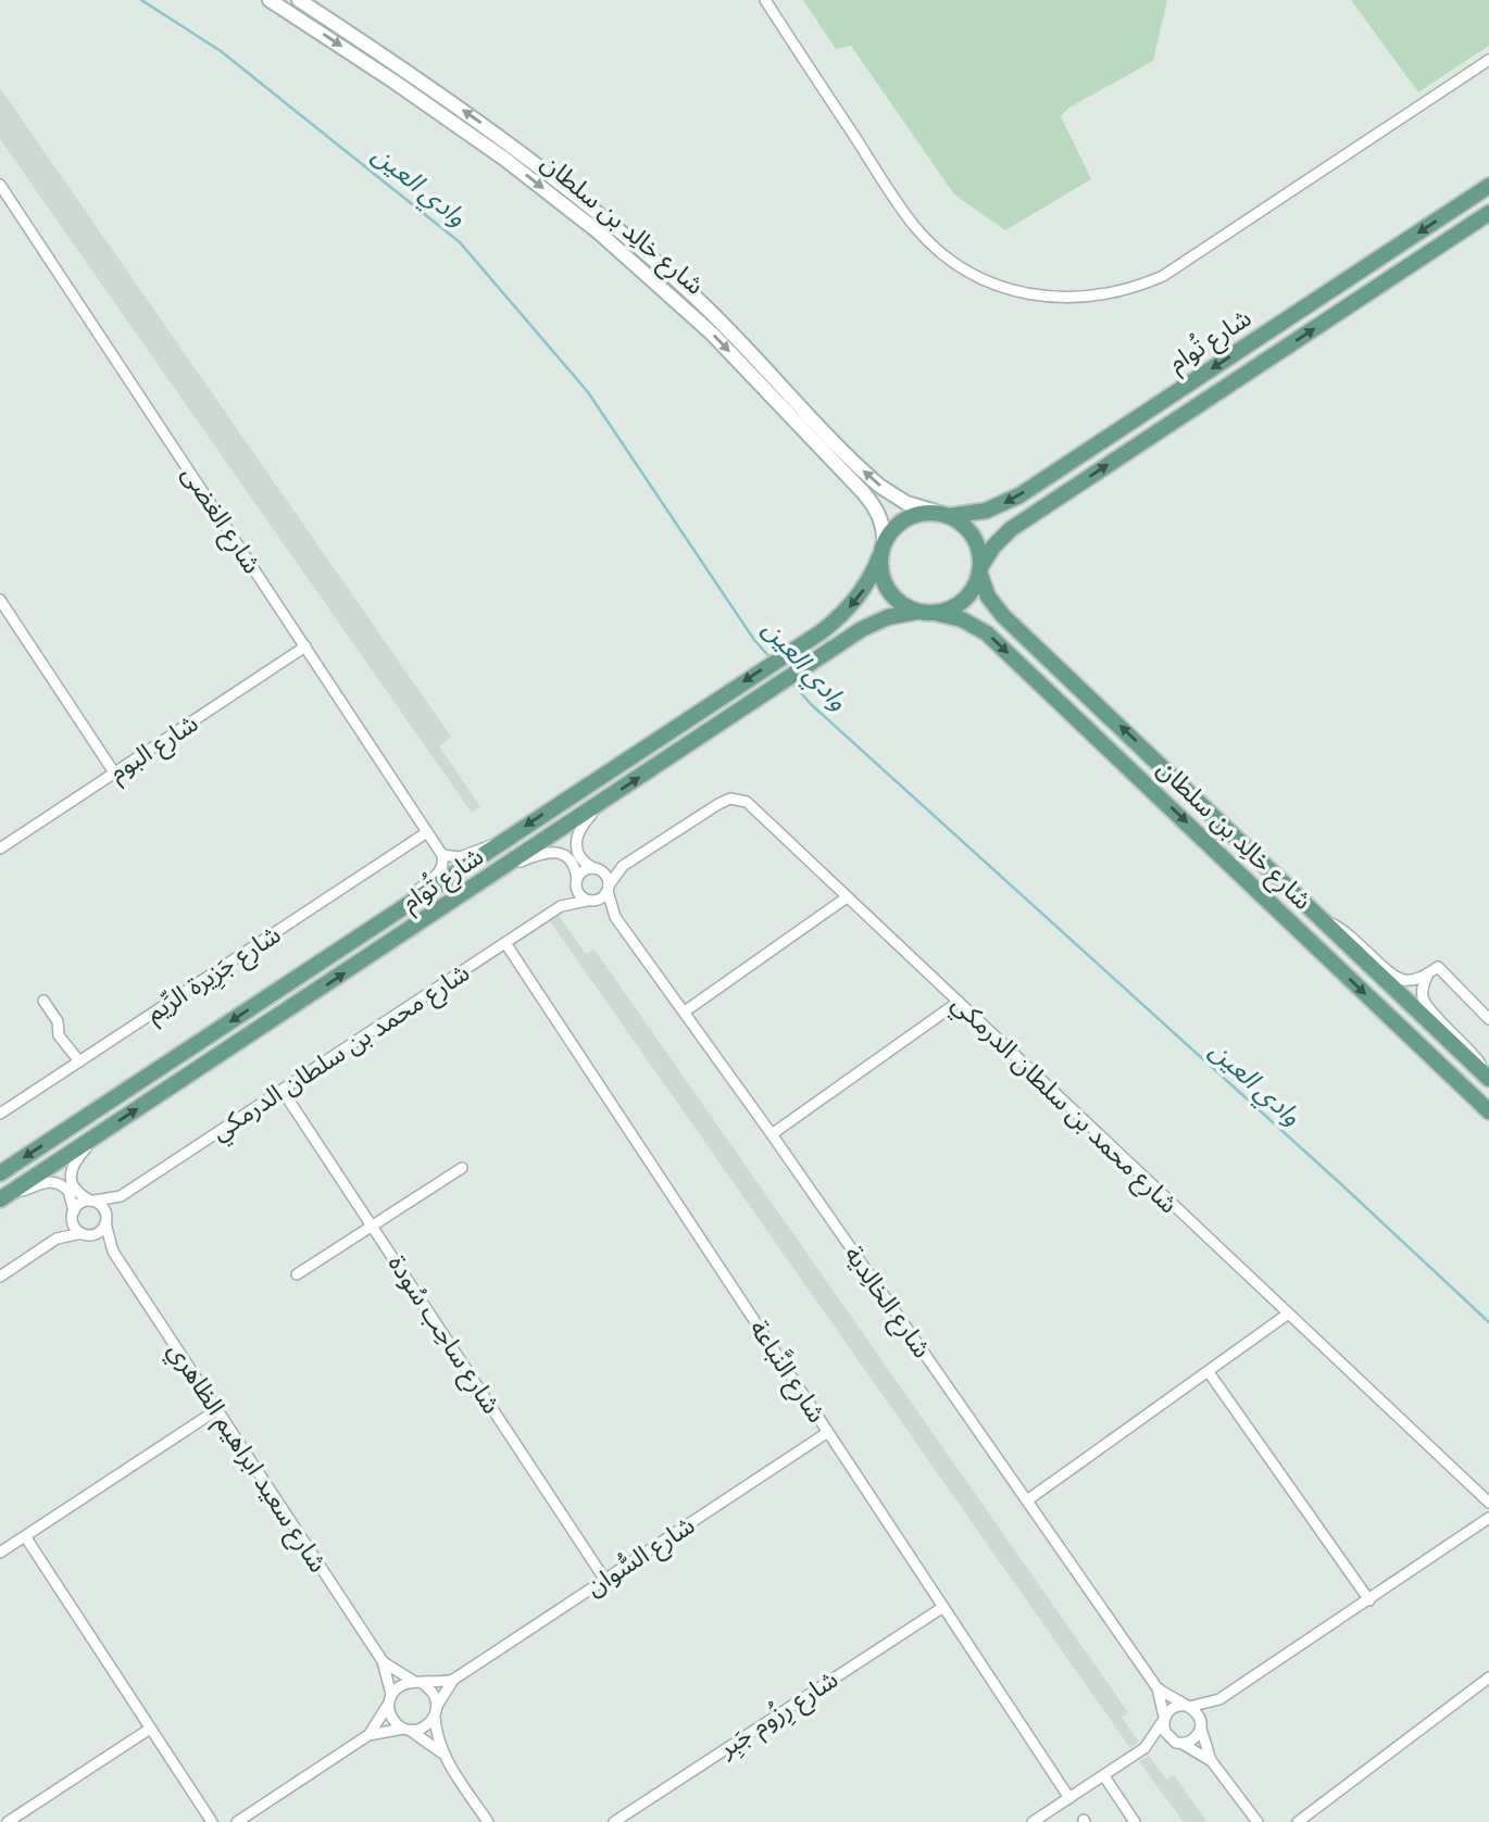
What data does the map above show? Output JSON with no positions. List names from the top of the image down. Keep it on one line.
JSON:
{"streets":{"main road":["شارع خالِد بن سلطان","شارع تُوام"],"street":["شارع الغضى","شارع البوم","شارع جَزِيرة الرِّيم","شارع محمد بن سلطان الدرمكي","شارع الخالِدية","شارع ساحِب سُودة","شارع النَّباعة","شارع سعيد ابراهيم الظاهري","شارع السُّوان","شارع رِزُوم جَبِر"]},"crossings":[["شارع خالِد بن سلطان","شارع تُوام"],["شارع الغضى","شارع البوم"],["شارع الغضى","شارع جَزِيرة الرِّيم"],["شارع محمد بن سلطان الدرمكي","شارع الخالِدية"],["شارع محمد بن سلطان الدرمكي","شارع ساحِب سُودة"],["شارع محمد بن سلطان الدرمكي","شارع النَّباعة"],["شارع محمد بن سلطان الدرمكي","شارع سعيد ابراهيم الظاهري"],["شارع ساحِب سُودة","شارع السُّوان"],["شارع النَّباعة","شارع السُّوان"],["شارع النَّباعة","شارع رِزُوم جَبِر"],["شارع سعيد ابراهيم الظاهري","شارع السُّوان"]],"water":["وادي العين"]}
